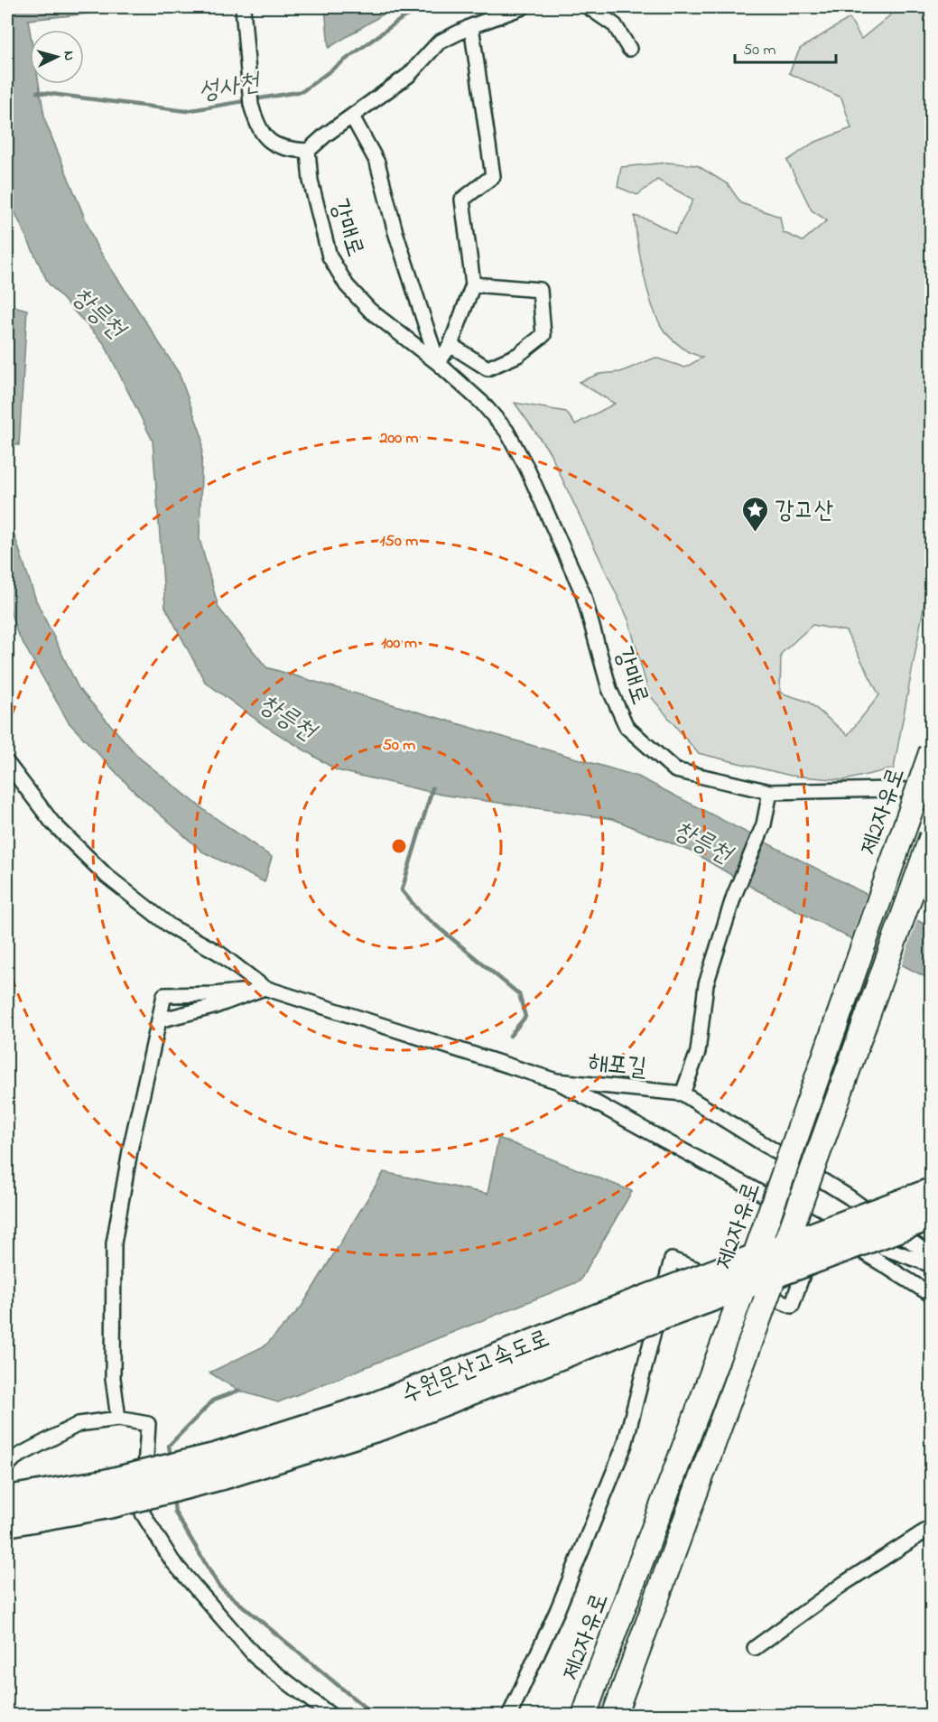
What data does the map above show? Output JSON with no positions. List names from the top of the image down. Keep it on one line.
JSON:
{"streets":{"highway":["제2자유로","수원문산고속도로"],"street":["강매로","해포길"]},"water":["성사천","창릉천"],"places":{"place":["강고산"]},"scale_bar":"50 m","north":"right","rings":["200 m","150 m","100 m","50 m"]}
